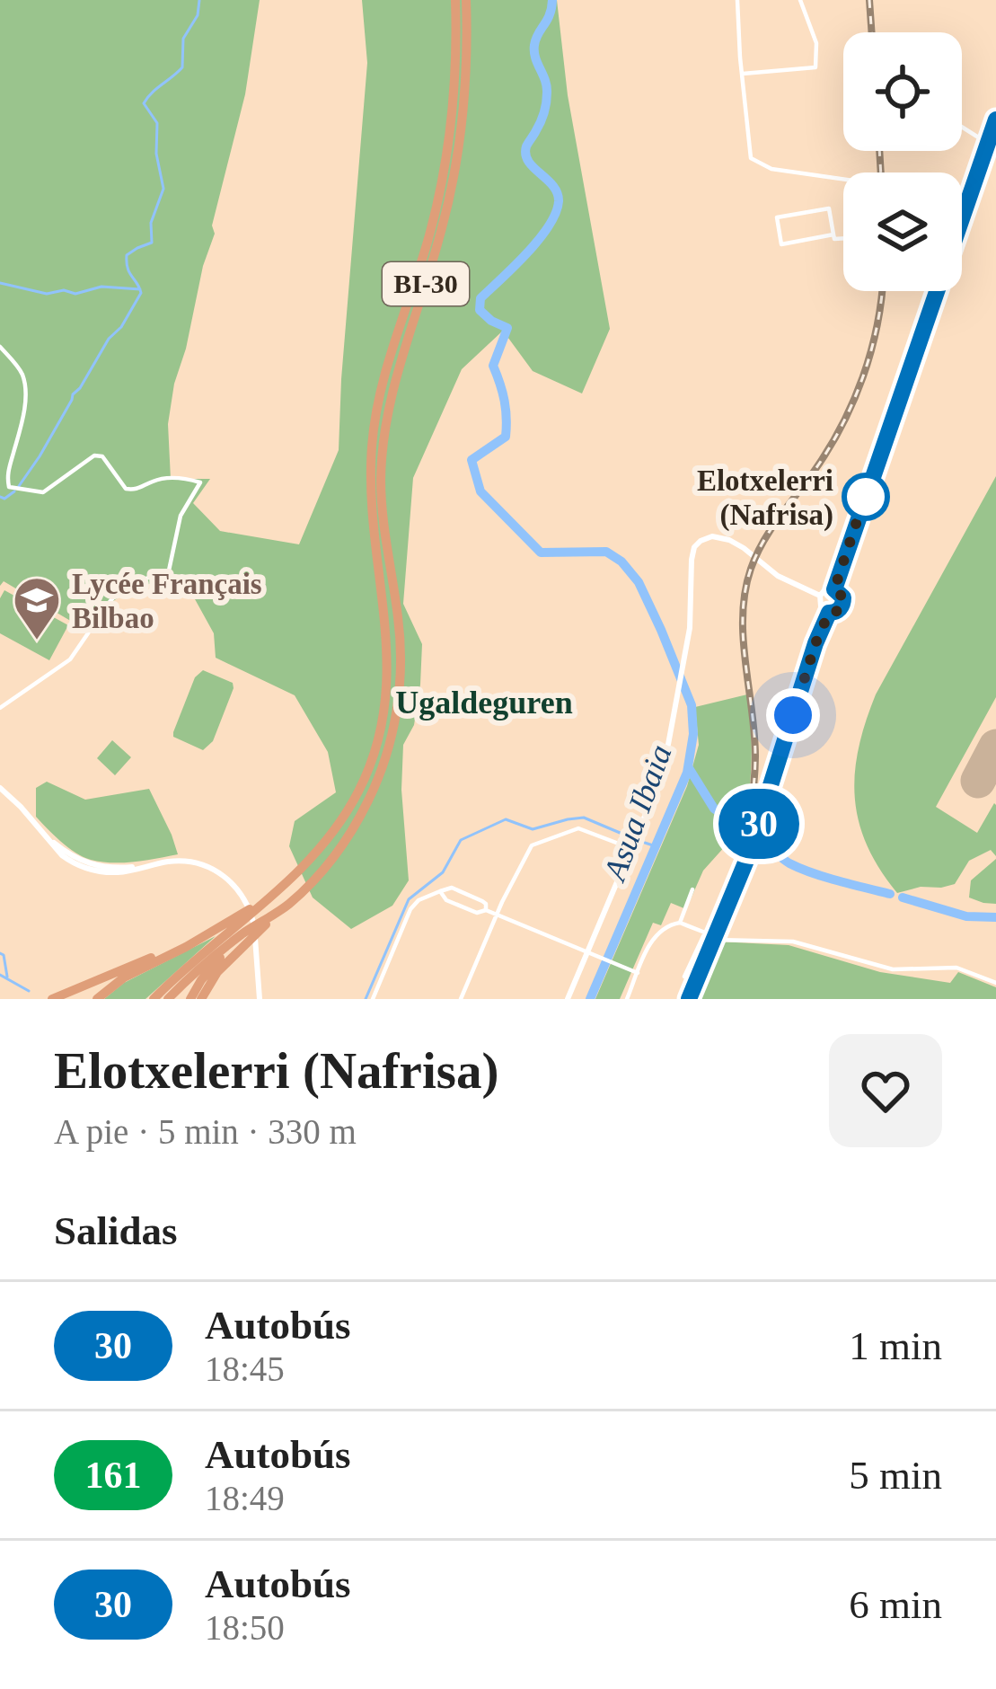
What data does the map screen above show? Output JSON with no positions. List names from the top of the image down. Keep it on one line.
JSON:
{"streets":{"highway":["BI-30"]},"districts":["Ugaldeguren"],"water":["Asua Ibaia"],"places":{"other":["Elotxelerri (Nafrisa)"],"school or university":["Lycée Français Bilbao"]},"lines":["bus line 30"],"page":{"on_map":"30","heading":[["Elotxelerri (Nafrisa)","A pie · 5 min · 330 m"],"Salidas"],"list":[{"mark":"30","name":"Autobús","note":"18:45","value":"1 min"},{"mark":"161","name":"Autobús","note":"18:49","value":"5 min"},{"mark":"30","name":"Autobús","note":"18:50","value":"6 min"}]}}
